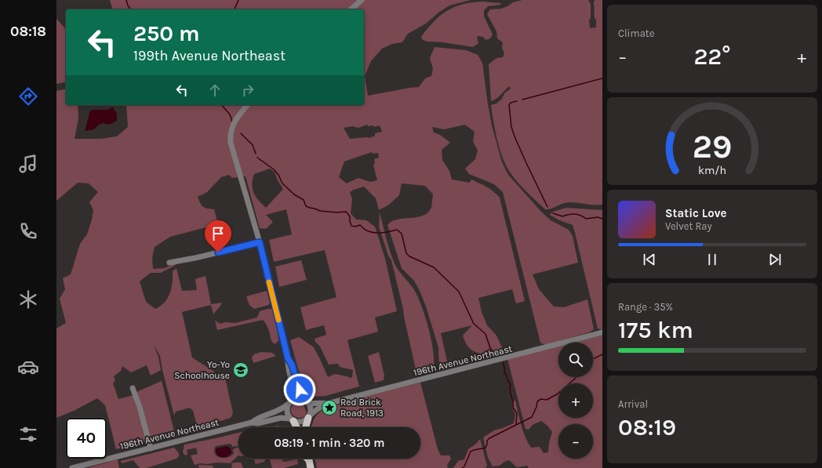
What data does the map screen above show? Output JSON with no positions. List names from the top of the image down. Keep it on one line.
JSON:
{"streets":{"street":["196th Avenue Northeast"]},"places":{"school or university":["Yo-Yo Schoolhouse"],"place":["Red Brick Road, 1913"]},"page":{"tabs":"08:18","tile":["Climate",["Range · 35%","175 km"],["Arrival","08:19"]],"turn":["250 m","199th Avenue Northeast"],"heat":["−","22°","+"],"song":["Static Love","Velvet Ray"],"map_buttons":["+","−"],"limit":"40","trip":"08:19 · 1 min · 320 m","gauge":["29","km/h"]}}
